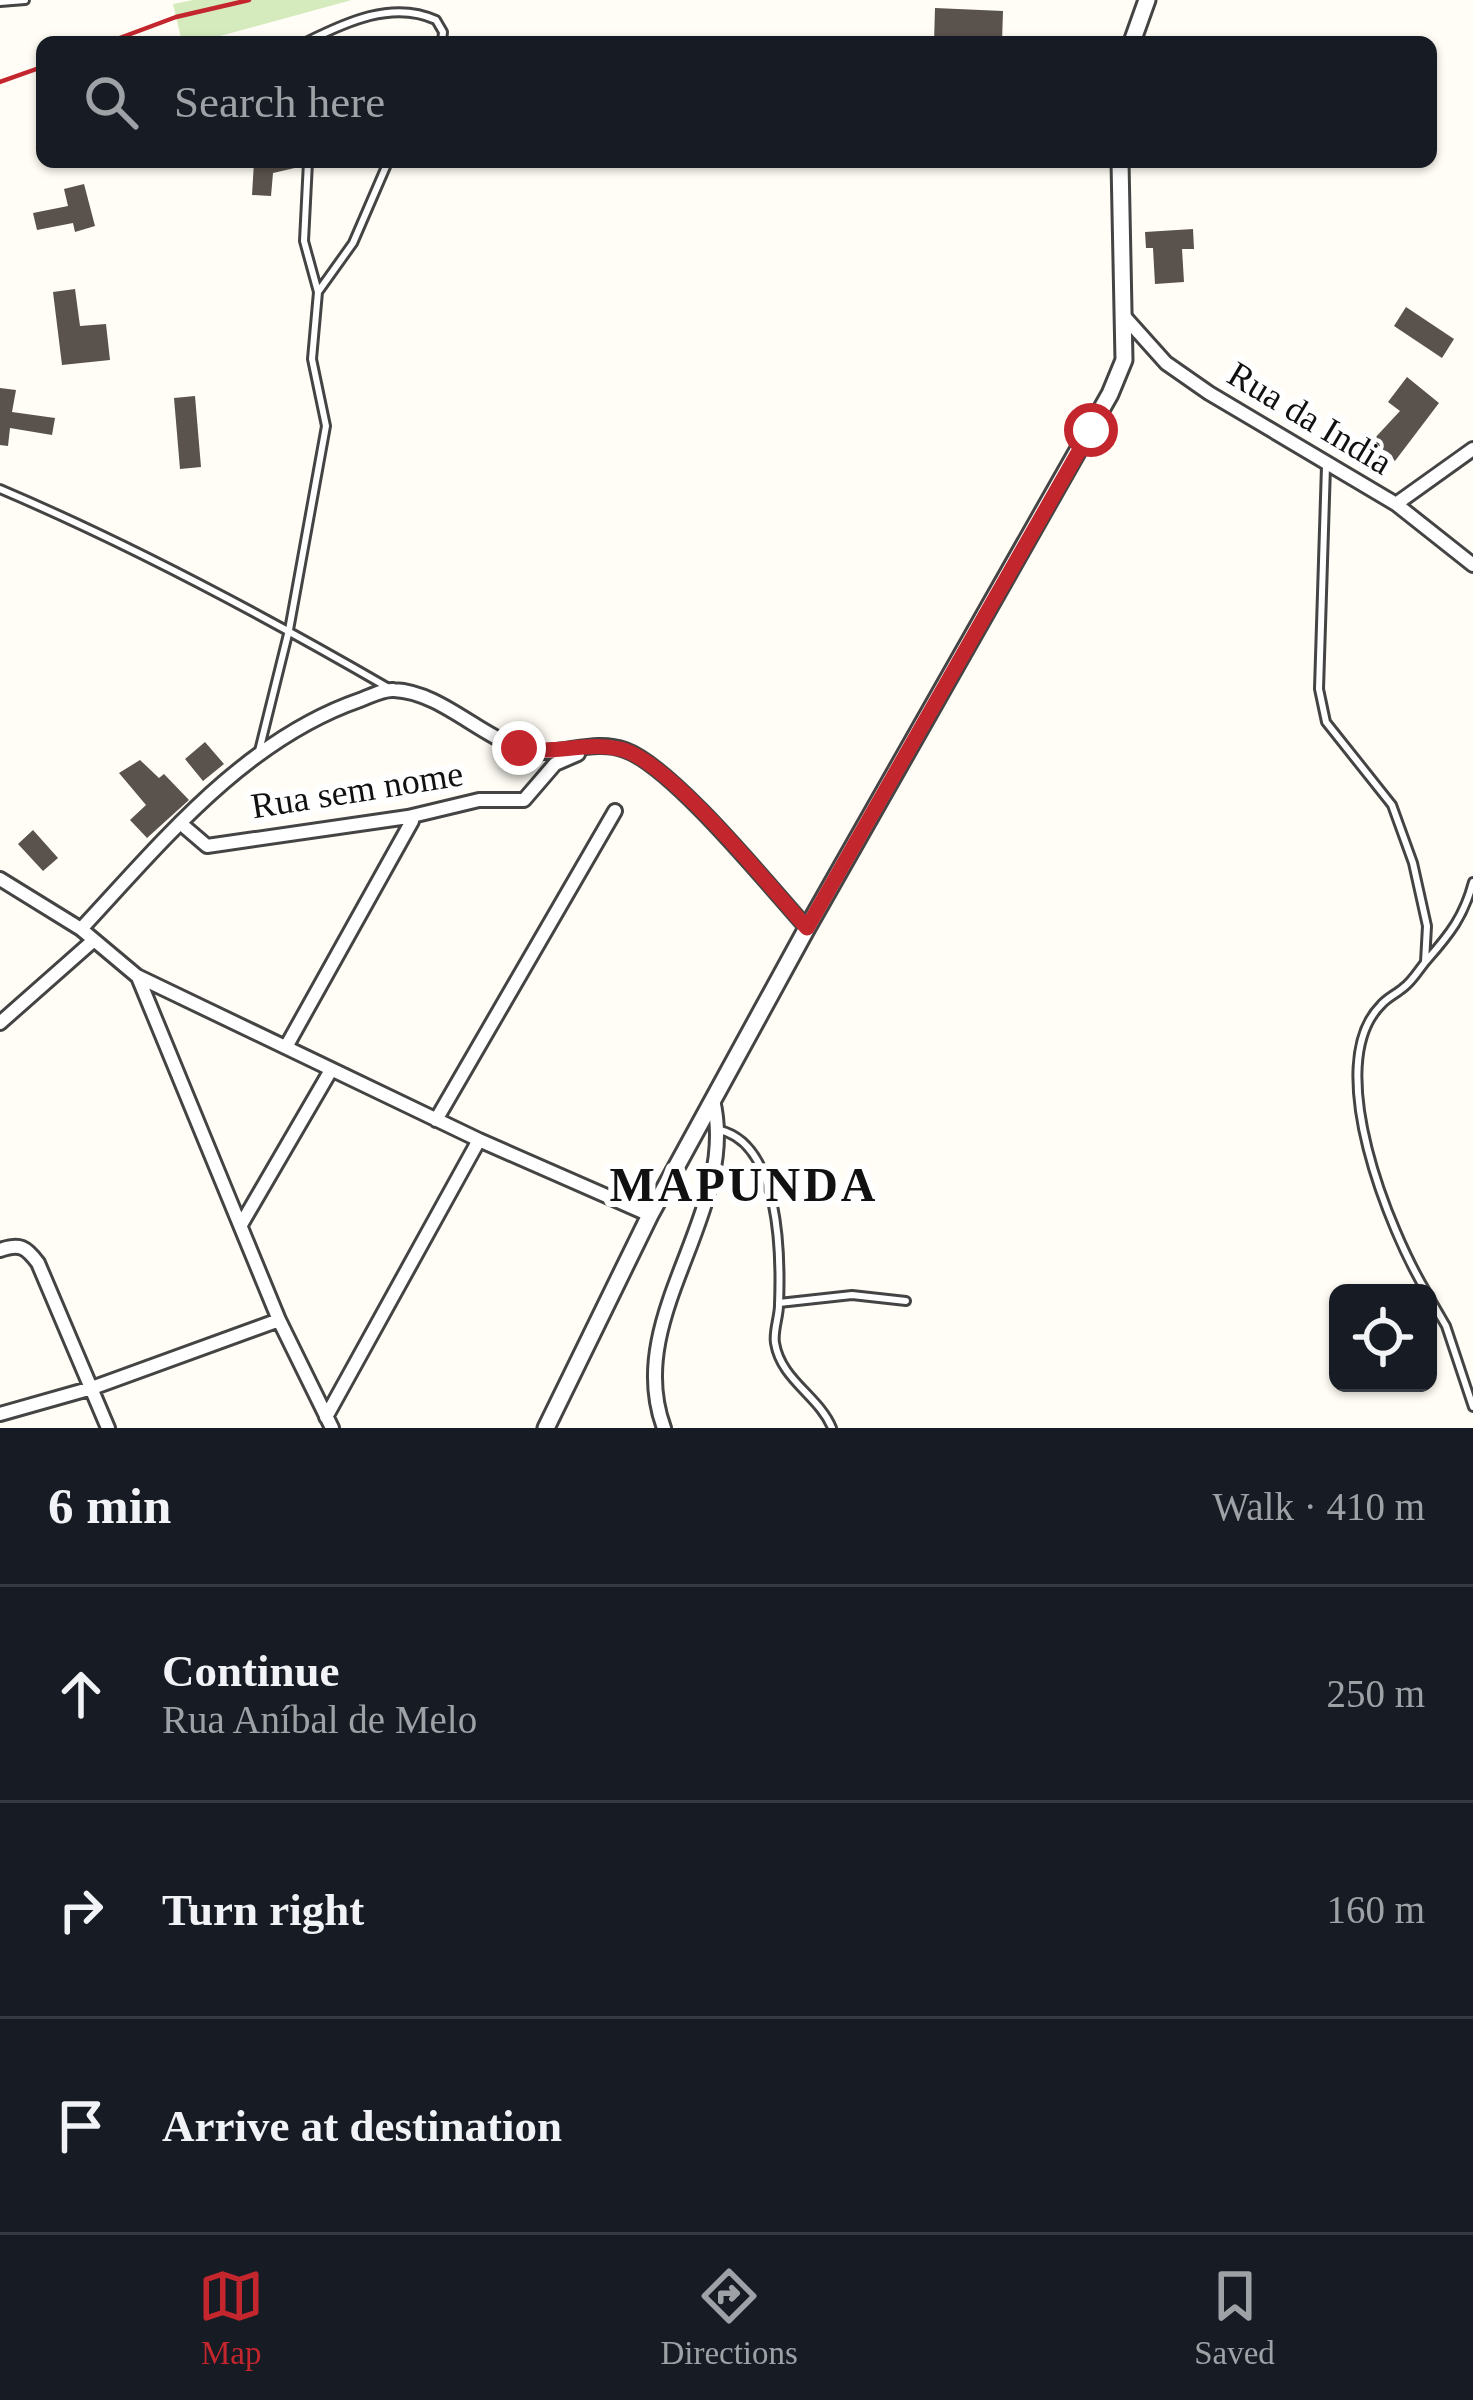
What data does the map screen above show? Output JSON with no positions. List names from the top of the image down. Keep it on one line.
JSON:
{"streets":{"street":["Rua da India","Rua sem nome"]},"districts":["MAPUNDA"],"page":{"search":"Search here","heading":["6 min","Walk · 410 m"],"list":[["Continue","Rua Aníbal de Melo","250 m"],["Turn right","160 m"],"Arrive at destination"],"nav":["Map","Directions","Saved"]}}
